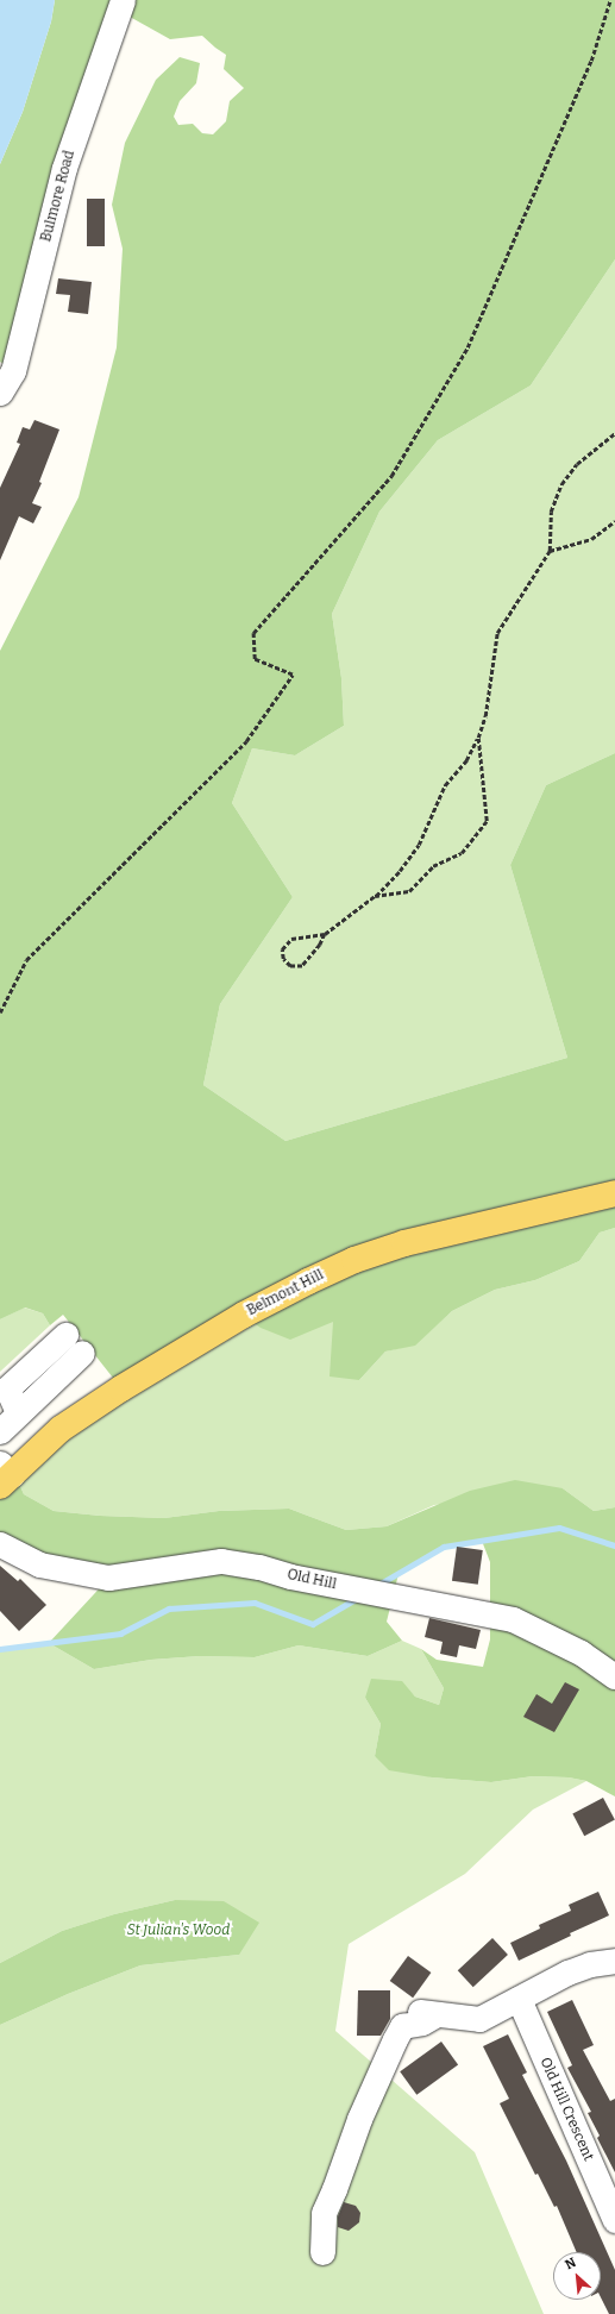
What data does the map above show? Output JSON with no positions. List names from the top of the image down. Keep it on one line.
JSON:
{"streets":{"main road":["Belmont Hill"],"street":["Bulmore Road","Old Hill","Old Hill Crescent"]},"parks":["St Julian's Wood"],"north":"top left"}
